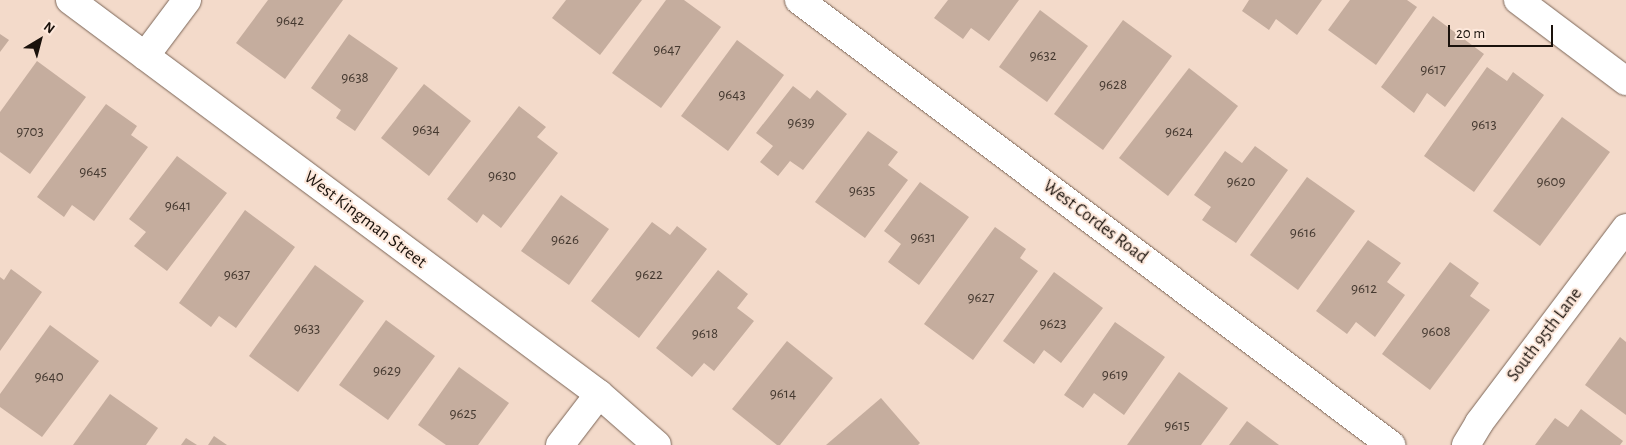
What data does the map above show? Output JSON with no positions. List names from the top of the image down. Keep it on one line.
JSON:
{"streets":{"street":["West Kingman Street","West Cordes Road","South 95th Lane"]},"house_numbers":["9642","9647","9632","9617","9638","9628","9643","9639","9613","9634","9703","9624","9645","9630","9620","9609","9635","9641","9616","9631","9626","9637","9622","9612","9627","9623","9633","9608","9618","9629","9619","9640","9614","9625","9615"],"scale_bar":"20 m","north":"top right"}
